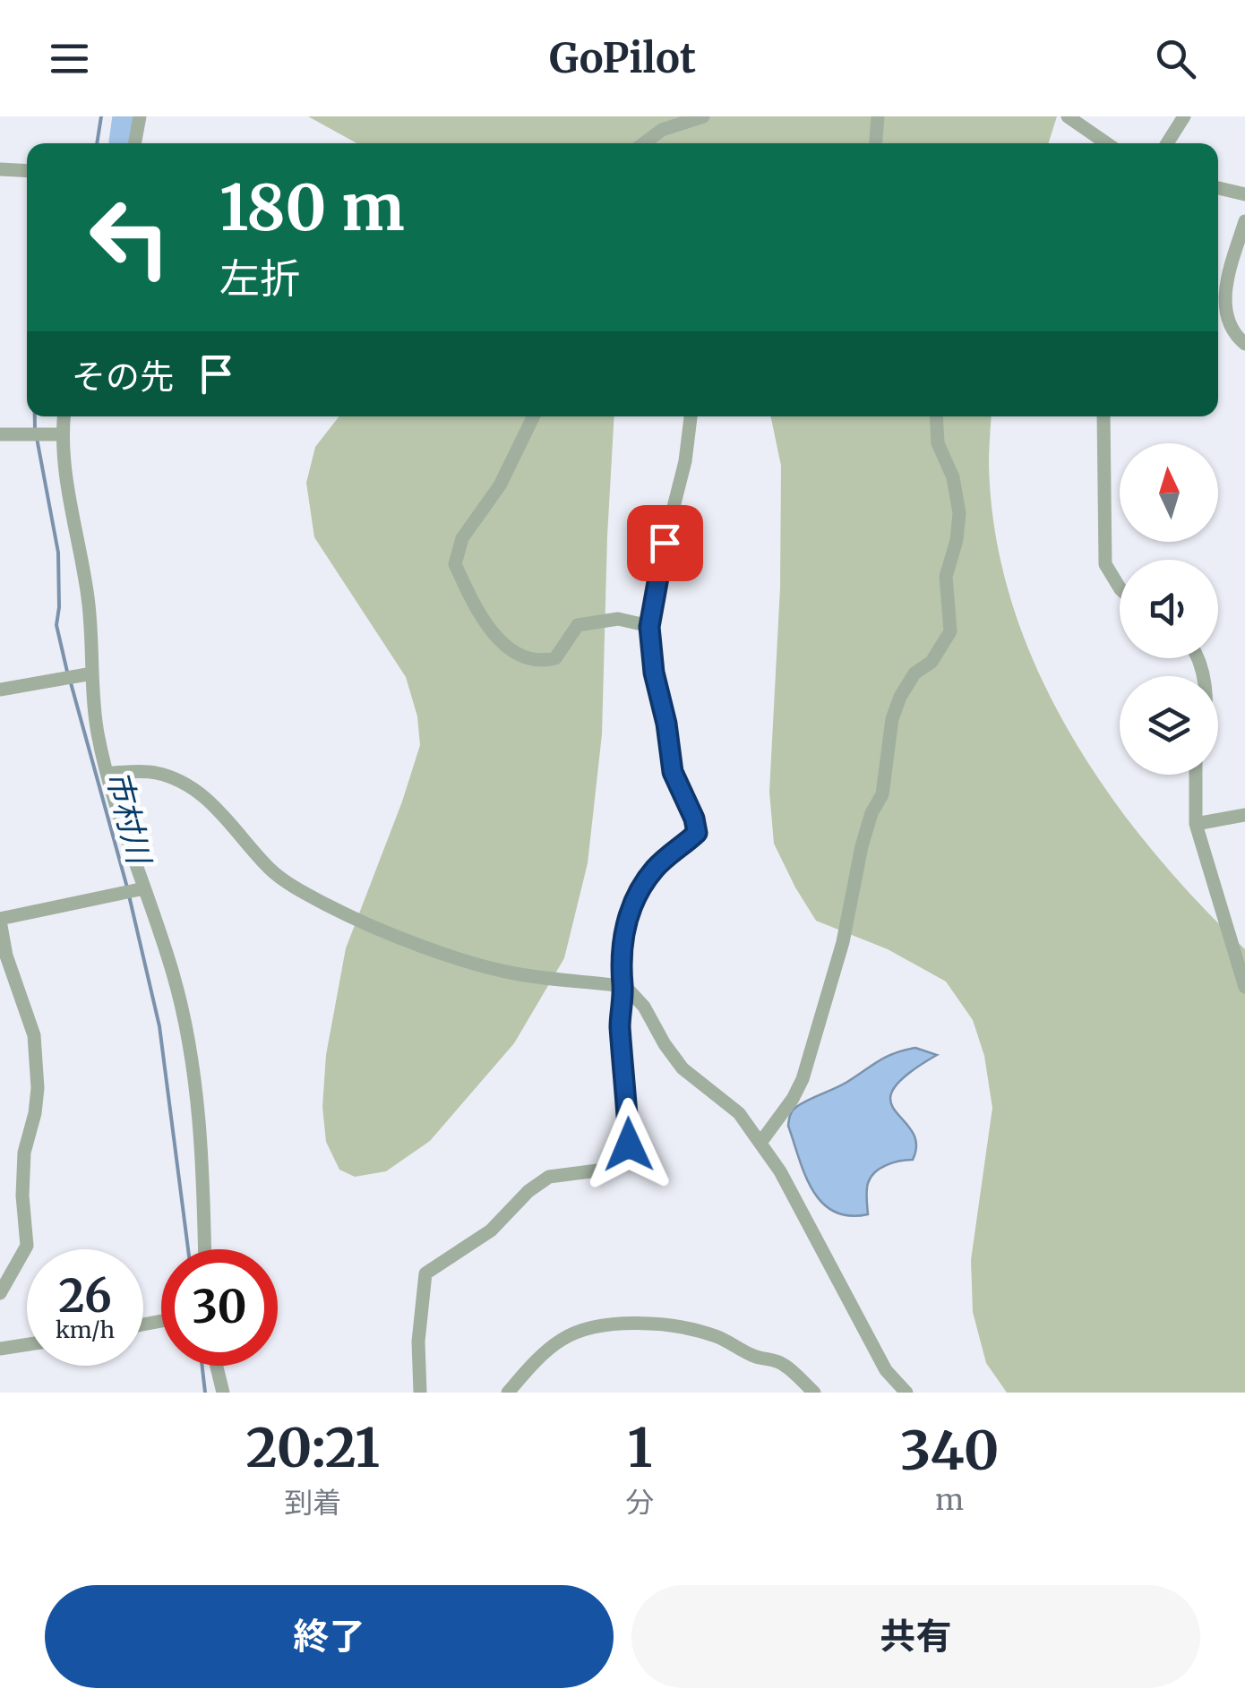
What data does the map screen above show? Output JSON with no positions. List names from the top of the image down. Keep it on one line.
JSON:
{"water":["市村川"],"north":"top","page":{"header":"GoPilot","turn":["180 m","左折"],"then":"その先","speed":"26 km/h","limit":"30","eta":["20:21","到着","1","分","340","m"],"buttons":["終了","共有"]}}
